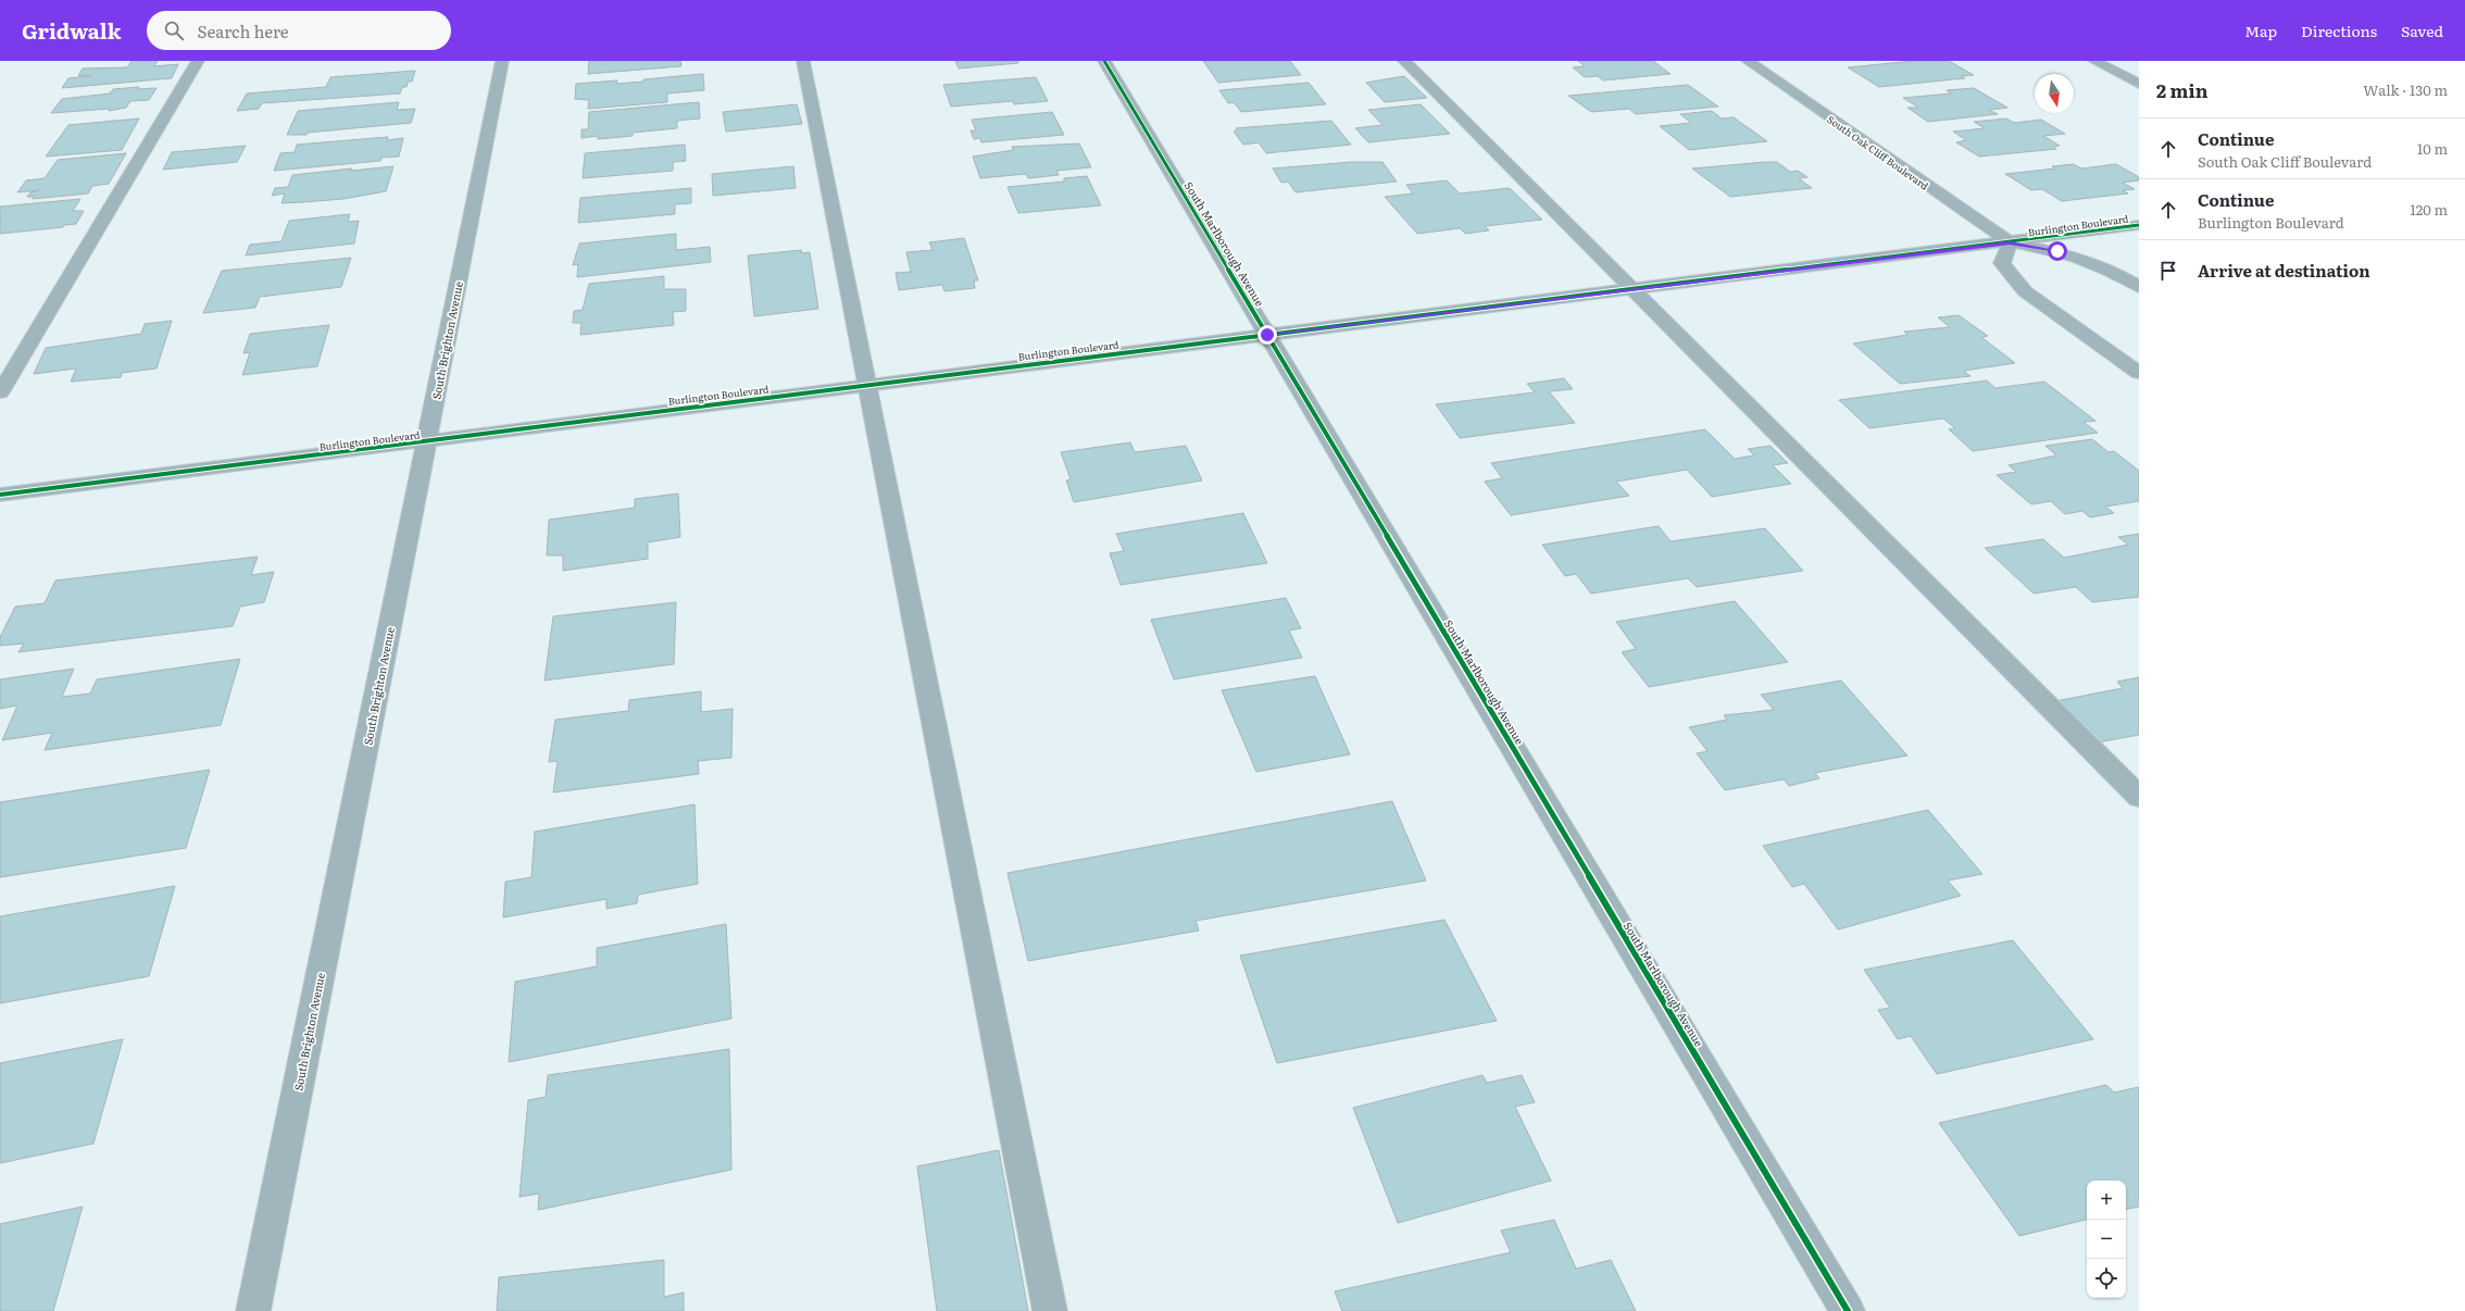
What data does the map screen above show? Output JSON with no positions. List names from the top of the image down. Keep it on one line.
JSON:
{"streets":{"street":["South Oak Cliff Boulevard","Burlington Boulevard","South Marlborough Avenue","South Brighton Avenue"]},"crossings":[["South Oak Cliff Boulevard","Burlington Boulevard"],["Burlington Boulevard","South Marlborough Avenue"],["Burlington Boulevard","South Brighton Avenue"]],"north":"bottom","page":{"header":"Gridwalk","search":"Search here","nav":["Map","Directions","Saved"],"heading":["2 min","Walk · 130 m"],"list":[["Continue","South Oak Cliff Boulevard","10 m"],["Continue","Burlington Boulevard","120 m"],"Arrive at destination"],"map_buttons":["+","−"]}}
